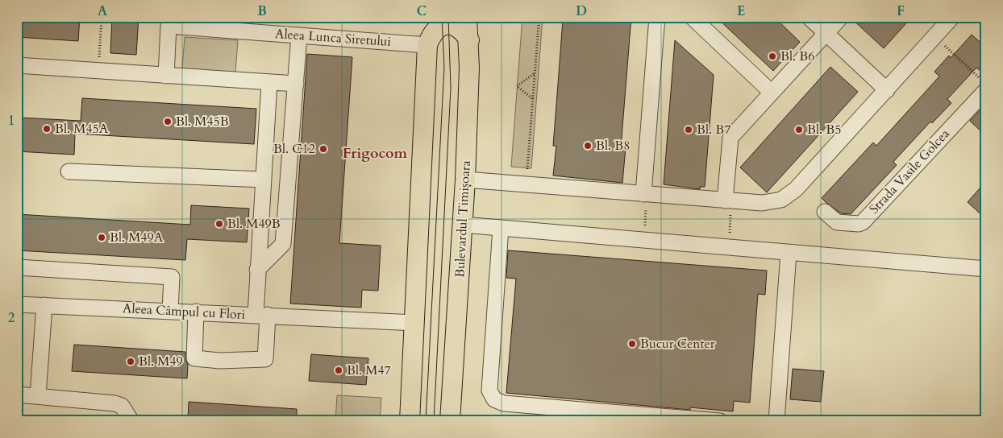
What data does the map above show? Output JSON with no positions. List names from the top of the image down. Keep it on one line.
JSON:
{"streets":{"main road":["Bulevardul Timișoara"],"street":["Aleea Lunca Siretului","Strada Vasile Golcea","Aleea Câmpul cu Flori"]},"districts":["Frigocom"],"places":["Bl. B6","Bl. M45B","Bl. M45A","Bl. B7","Bl. B5","Bl. B8","Bl. C12","Bl. M49B","Bl. M49A","Bucur Center","Bl. M49","Bl. M47"],"grid":{"columns":["A","B","C","D","E","F"],"rows":["1","2"]}}
